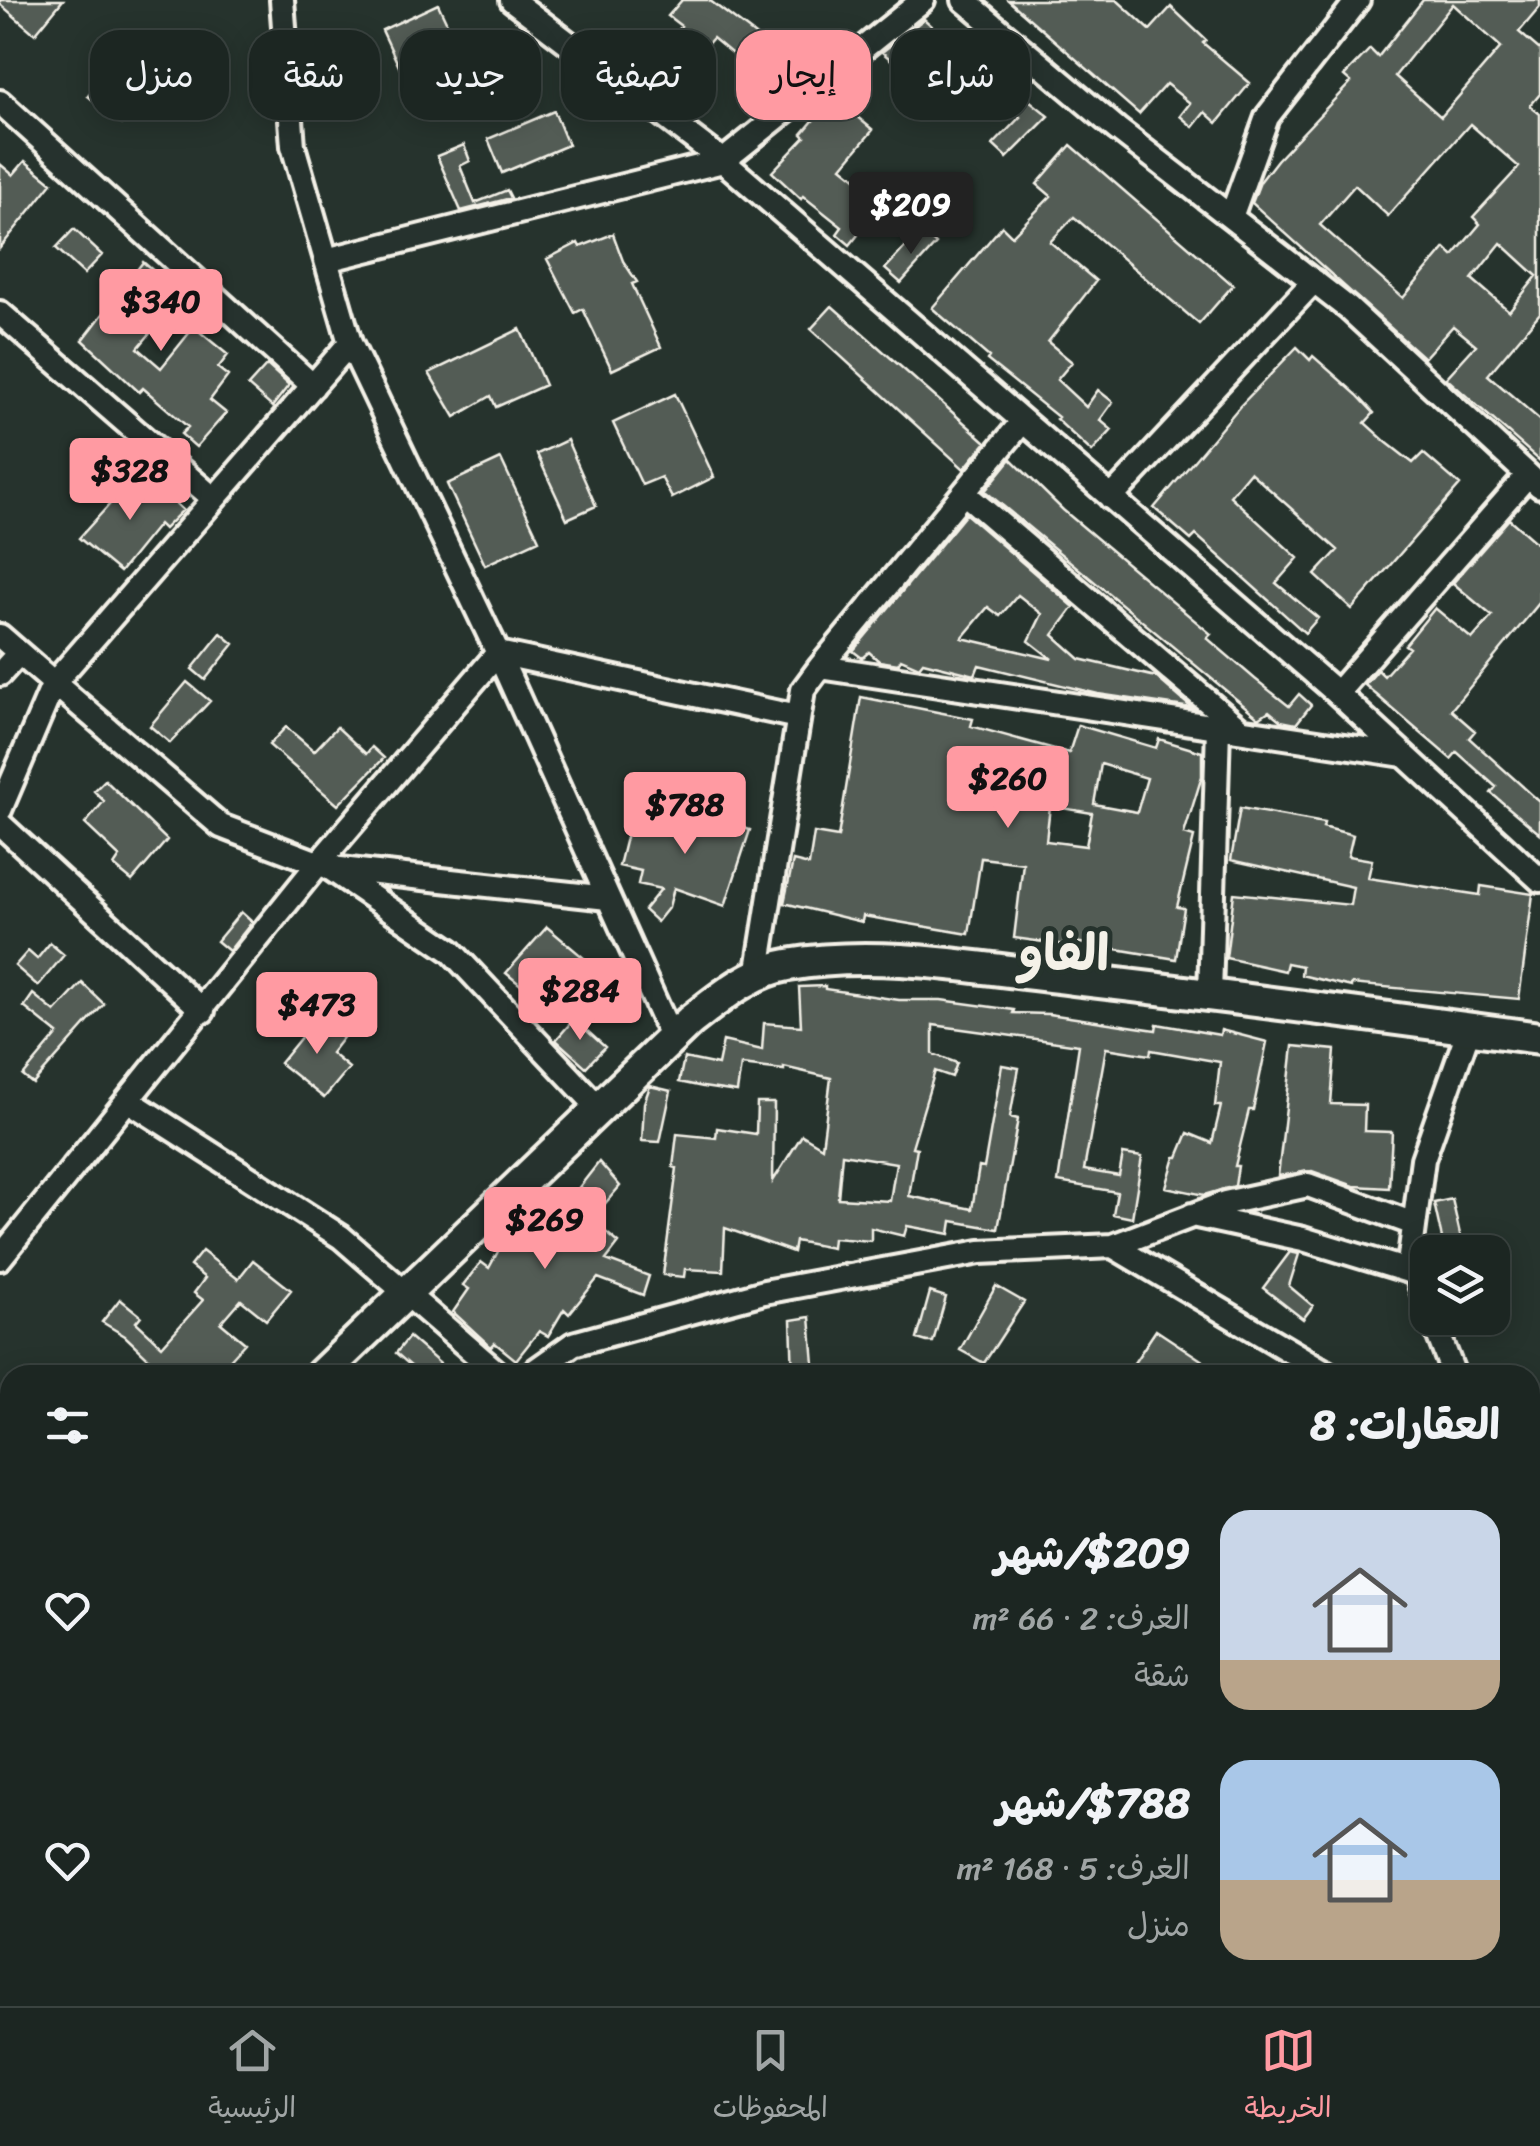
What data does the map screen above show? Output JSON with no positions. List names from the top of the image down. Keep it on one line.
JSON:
{"districts":["الفاو"],"page":{"chip":["شراء","إيجار","تصفية","جديد","شقة","منزل"],"price":["$209","$340","$328","$260","$788","$284","$473","$269"],"heading":"العقارات: 8","list":[{"name":"$209/شهر","note":"الغرف: 2 · 66 m² · شقة"},{"name":"$788/شهر","note":"الغرف: 5 · 168 m² · منزل"}],"tabs":["الخريطة","المحفوظات","الرئيسية"]}}
